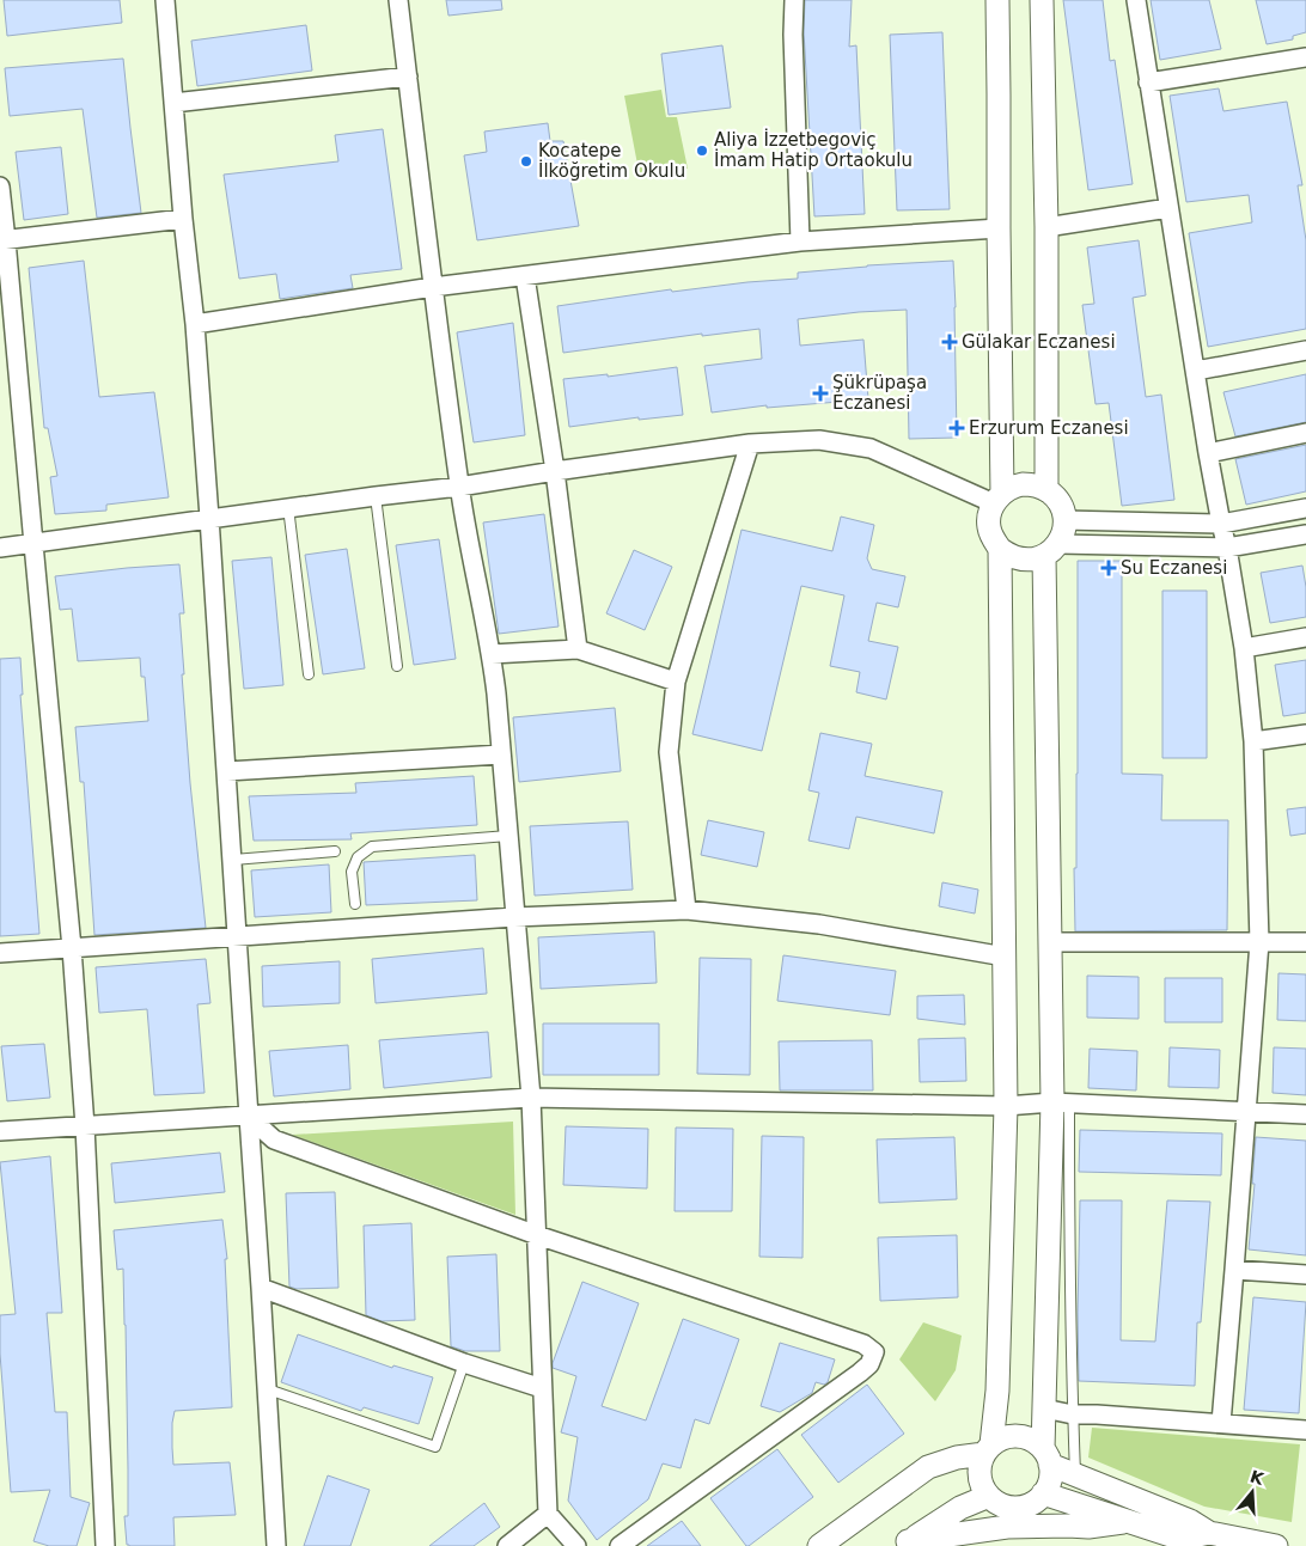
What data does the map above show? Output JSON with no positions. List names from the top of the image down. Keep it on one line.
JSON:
{"places":{"other":["Aliya İzzetbegoviç İmam Hatip Ortaokulu","Kocatepe İlköğretim Okulu"],"health":["Gülakar Eczanesi","Şükrüpaşa Eczanesi","Erzurum Eczanesi","Su Eczanesi"]},"north":"top"}
